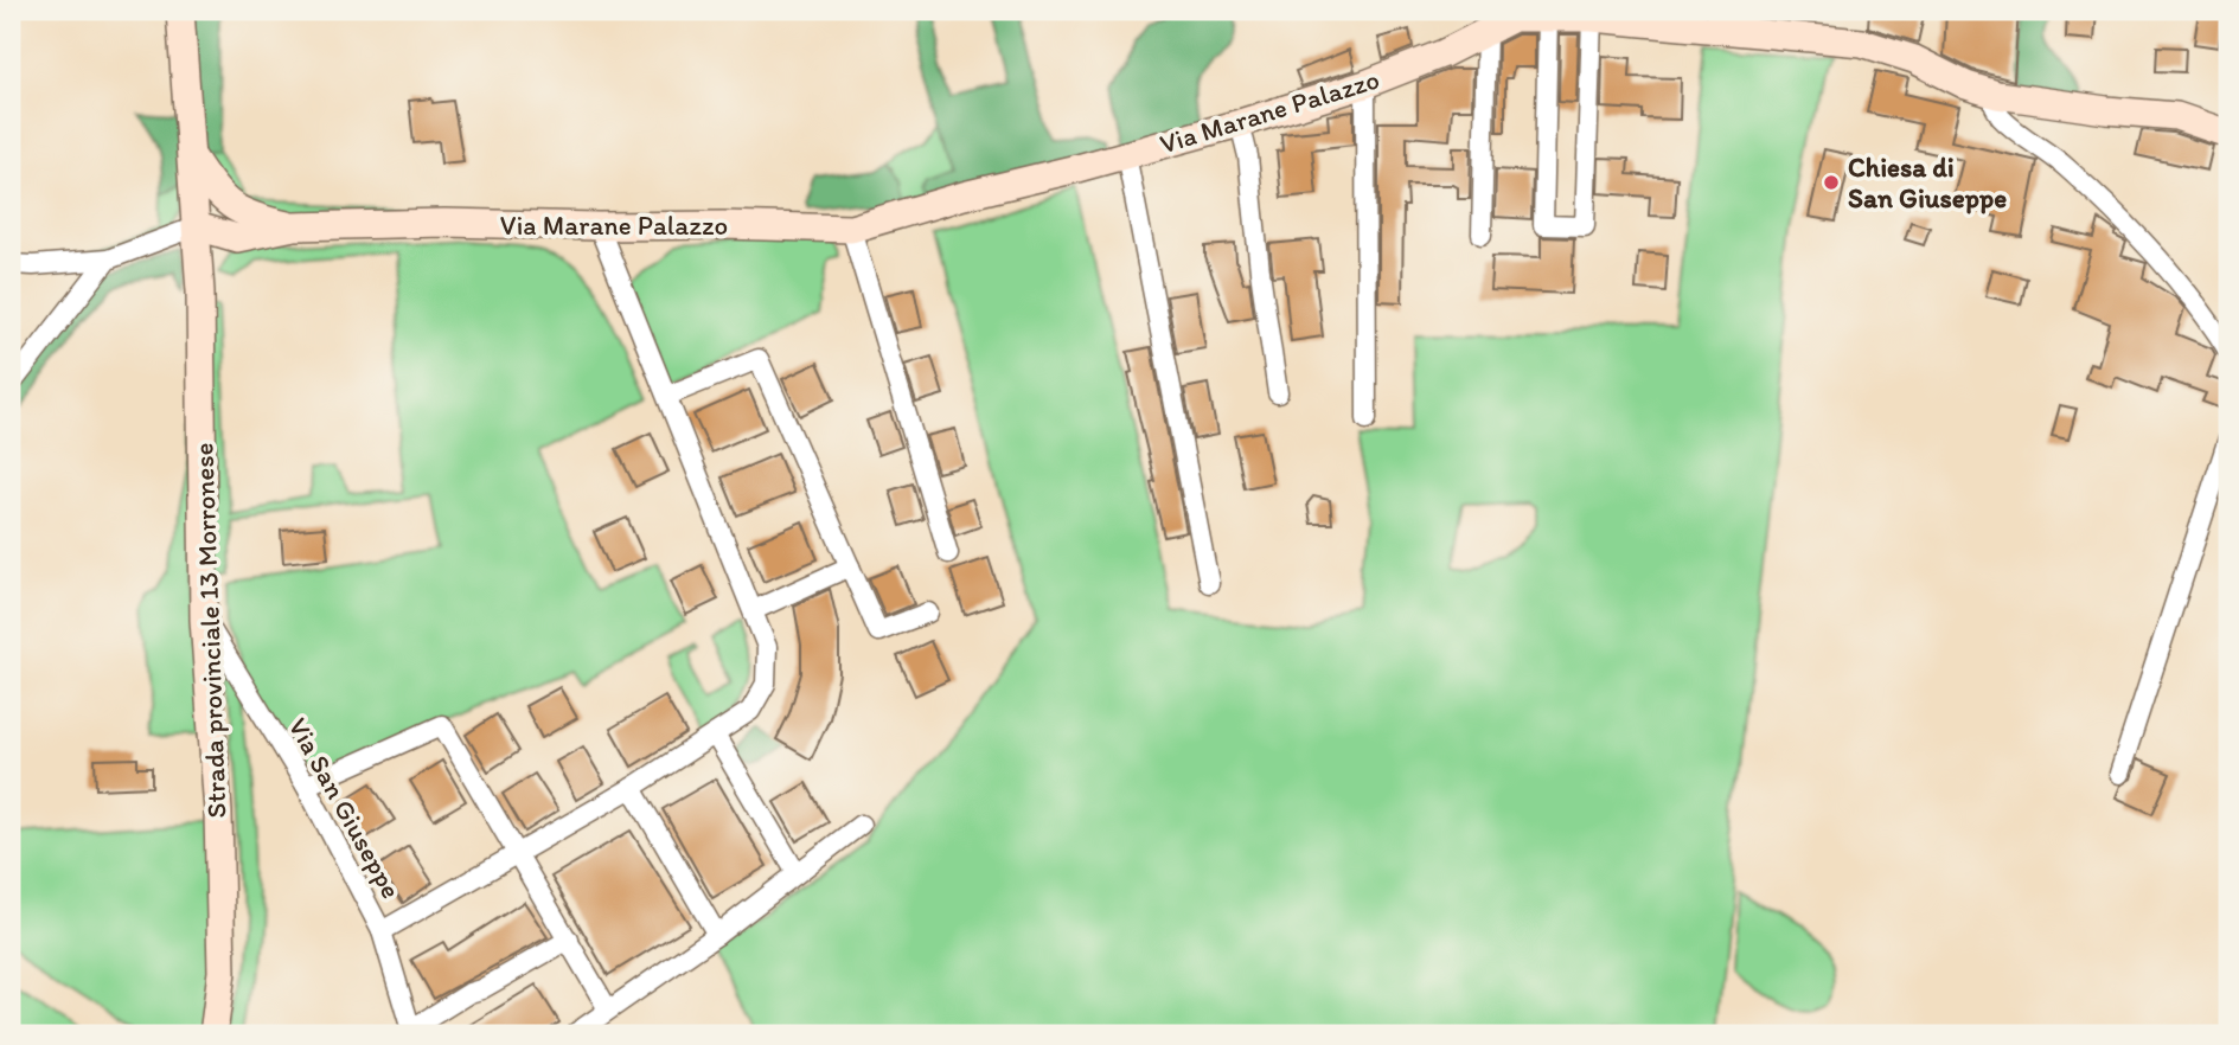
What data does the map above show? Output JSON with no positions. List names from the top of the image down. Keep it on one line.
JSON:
{"streets":{"main road":["Via Marane Palazzo","Strada provinciale 13 Morronese"],"street":["Via San Giuseppe"]},"crossings":[["Via Marane Palazzo","Strada provinciale 13 Morronese"],["Strada provinciale 13 Morronese","Via San Giuseppe"]],"places":["Chiesa di San Giuseppe"]}
